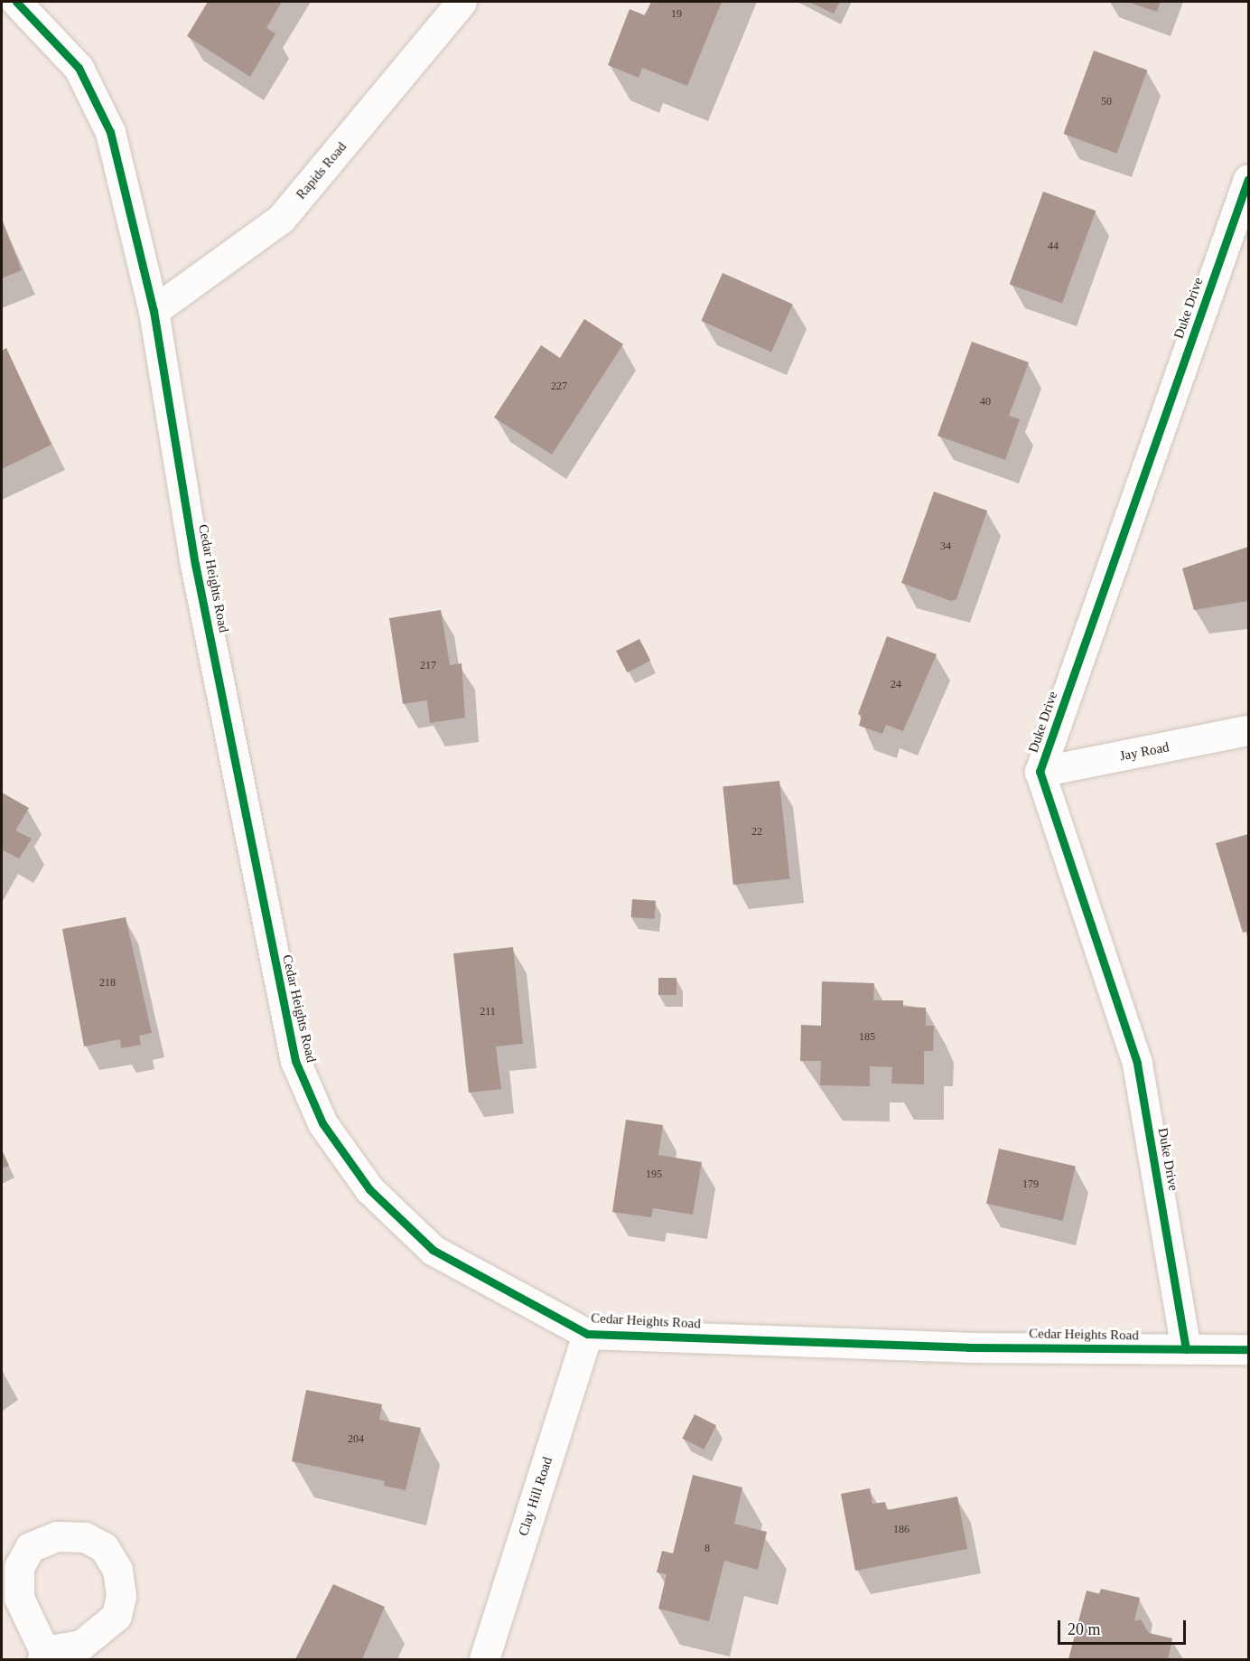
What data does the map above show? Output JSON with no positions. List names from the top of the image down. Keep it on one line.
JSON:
{"streets":{"street":["Rapids Road","Duke Drive","Cedar Heights Road","Jay Road","Clay Hill Road"]},"crossings":[["Rapids Road","Cedar Heights Road"],["Duke Drive","Cedar Heights Road"],["Duke Drive","Jay Road"],["Cedar Heights Road","Clay Hill Road"]],"house_numbers":["19","50","44","227","40","34","217","24","22","218","211","185","195","179","204","186","8"],"scale_bar":"20 m"}
